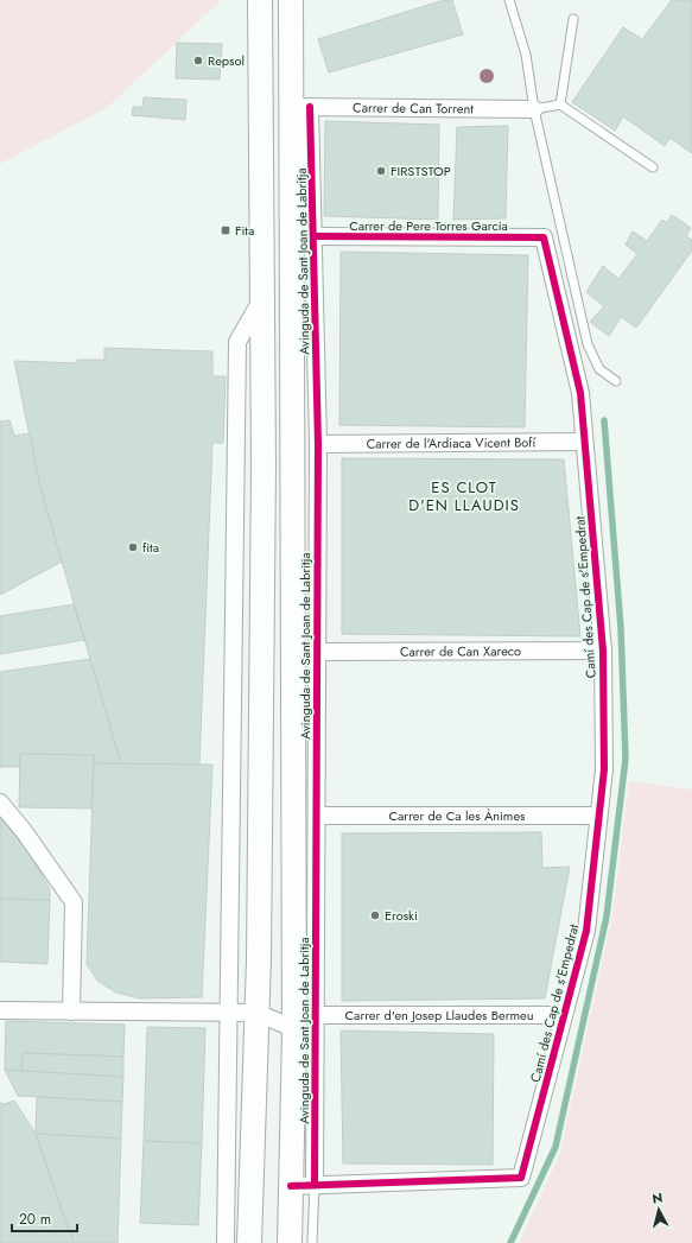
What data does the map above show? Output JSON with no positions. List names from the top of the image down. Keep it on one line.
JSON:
{"streets":{"main road":["Avinguda de Sant Joan de Labritja"],"street":["Carrer de Can Torrent","Carrer de Pere Torres Garcia","Carrer de l'Ardiaca Vicent Bofí","Camí des Cap de s'Empedrat","Carrer de Can Xareco","Carrer de Ca les Ànimes","Carrer d'en Josep Llaudes Bermeu"]},"crossings":[["Carrer de Can Torrent","Avinguda de Sant Joan de Labritja"],["Carrer de Pere Torres Garcia","Avinguda de Sant Joan de Labritja"],["Carrer de Pere Torres Garcia","Camí des Cap de s'Empedrat"],["Avinguda de Sant Joan de Labritja","Carrer de l'Ardiaca Vicent Bofí"],["Avinguda de Sant Joan de Labritja","Camí des Cap de s'Empedrat"],["Avinguda de Sant Joan de Labritja","Carrer de Can Xareco"],["Avinguda de Sant Joan de Labritja","Carrer de Ca les Ànimes"],["Avinguda de Sant Joan de Labritja","Carrer d'en Josep Llaudes Bermeu"],["Carrer de l'Ardiaca Vicent Bofí","Camí des Cap de s'Empedrat"],["Camí des Cap de s'Empedrat","Carrer de Can Xareco"],["Camí des Cap de s'Empedrat","Carrer de Ca les Ànimes"],["Camí des Cap de s'Empedrat","Carrer d'en Josep Llaudes Bermeu"]],"districts":["ES CLOT D'EN LLAUDIS"],"places":{"other":["Repsol","FIRSTSTOP","fita","Eroski"],"transit":["Fita"]},"scale_bar":"20 m","north":"top"}
